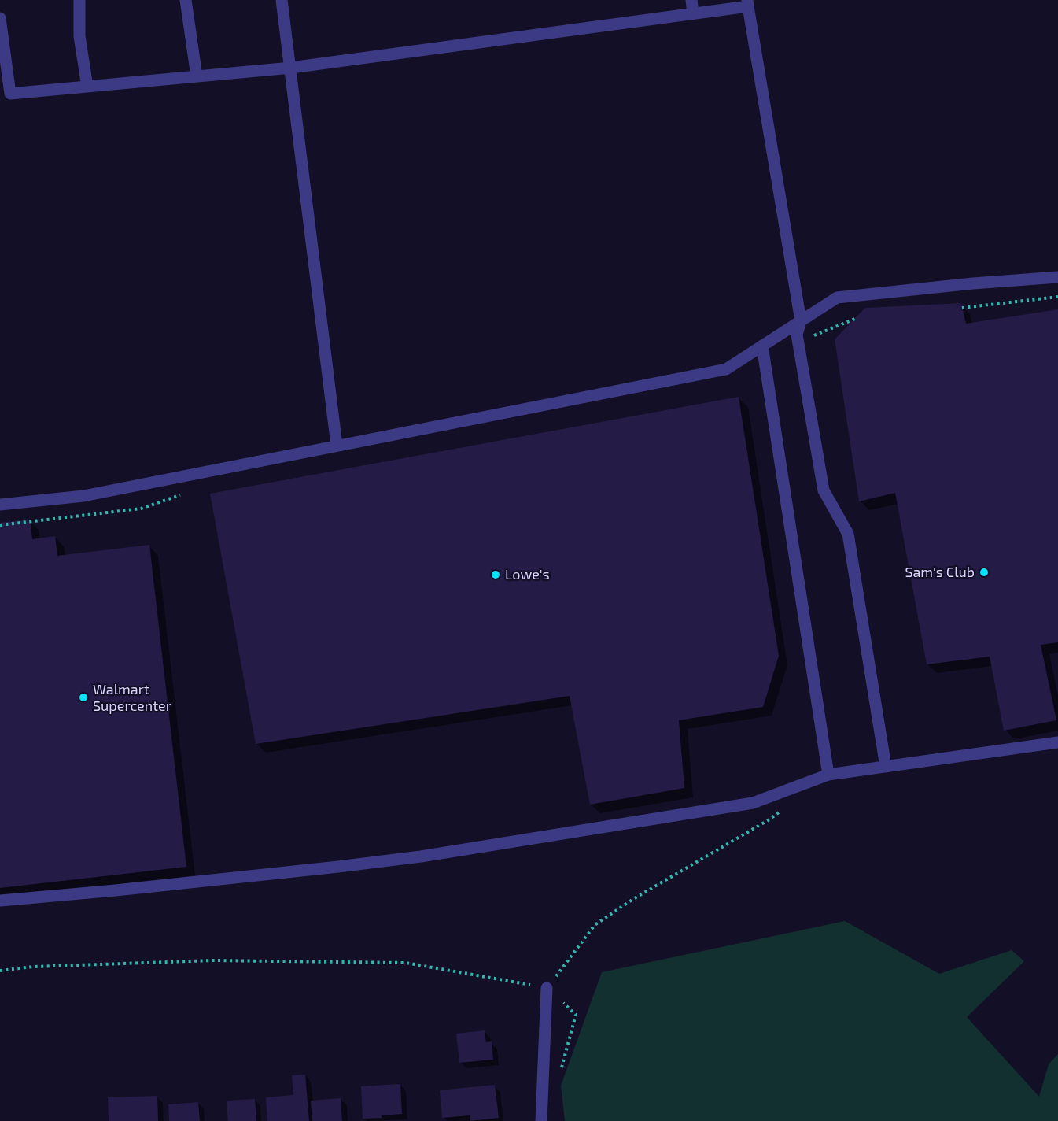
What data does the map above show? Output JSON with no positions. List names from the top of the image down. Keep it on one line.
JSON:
{"places":["Sam's Club","Lowe's","Walmart Supercenter"]}
